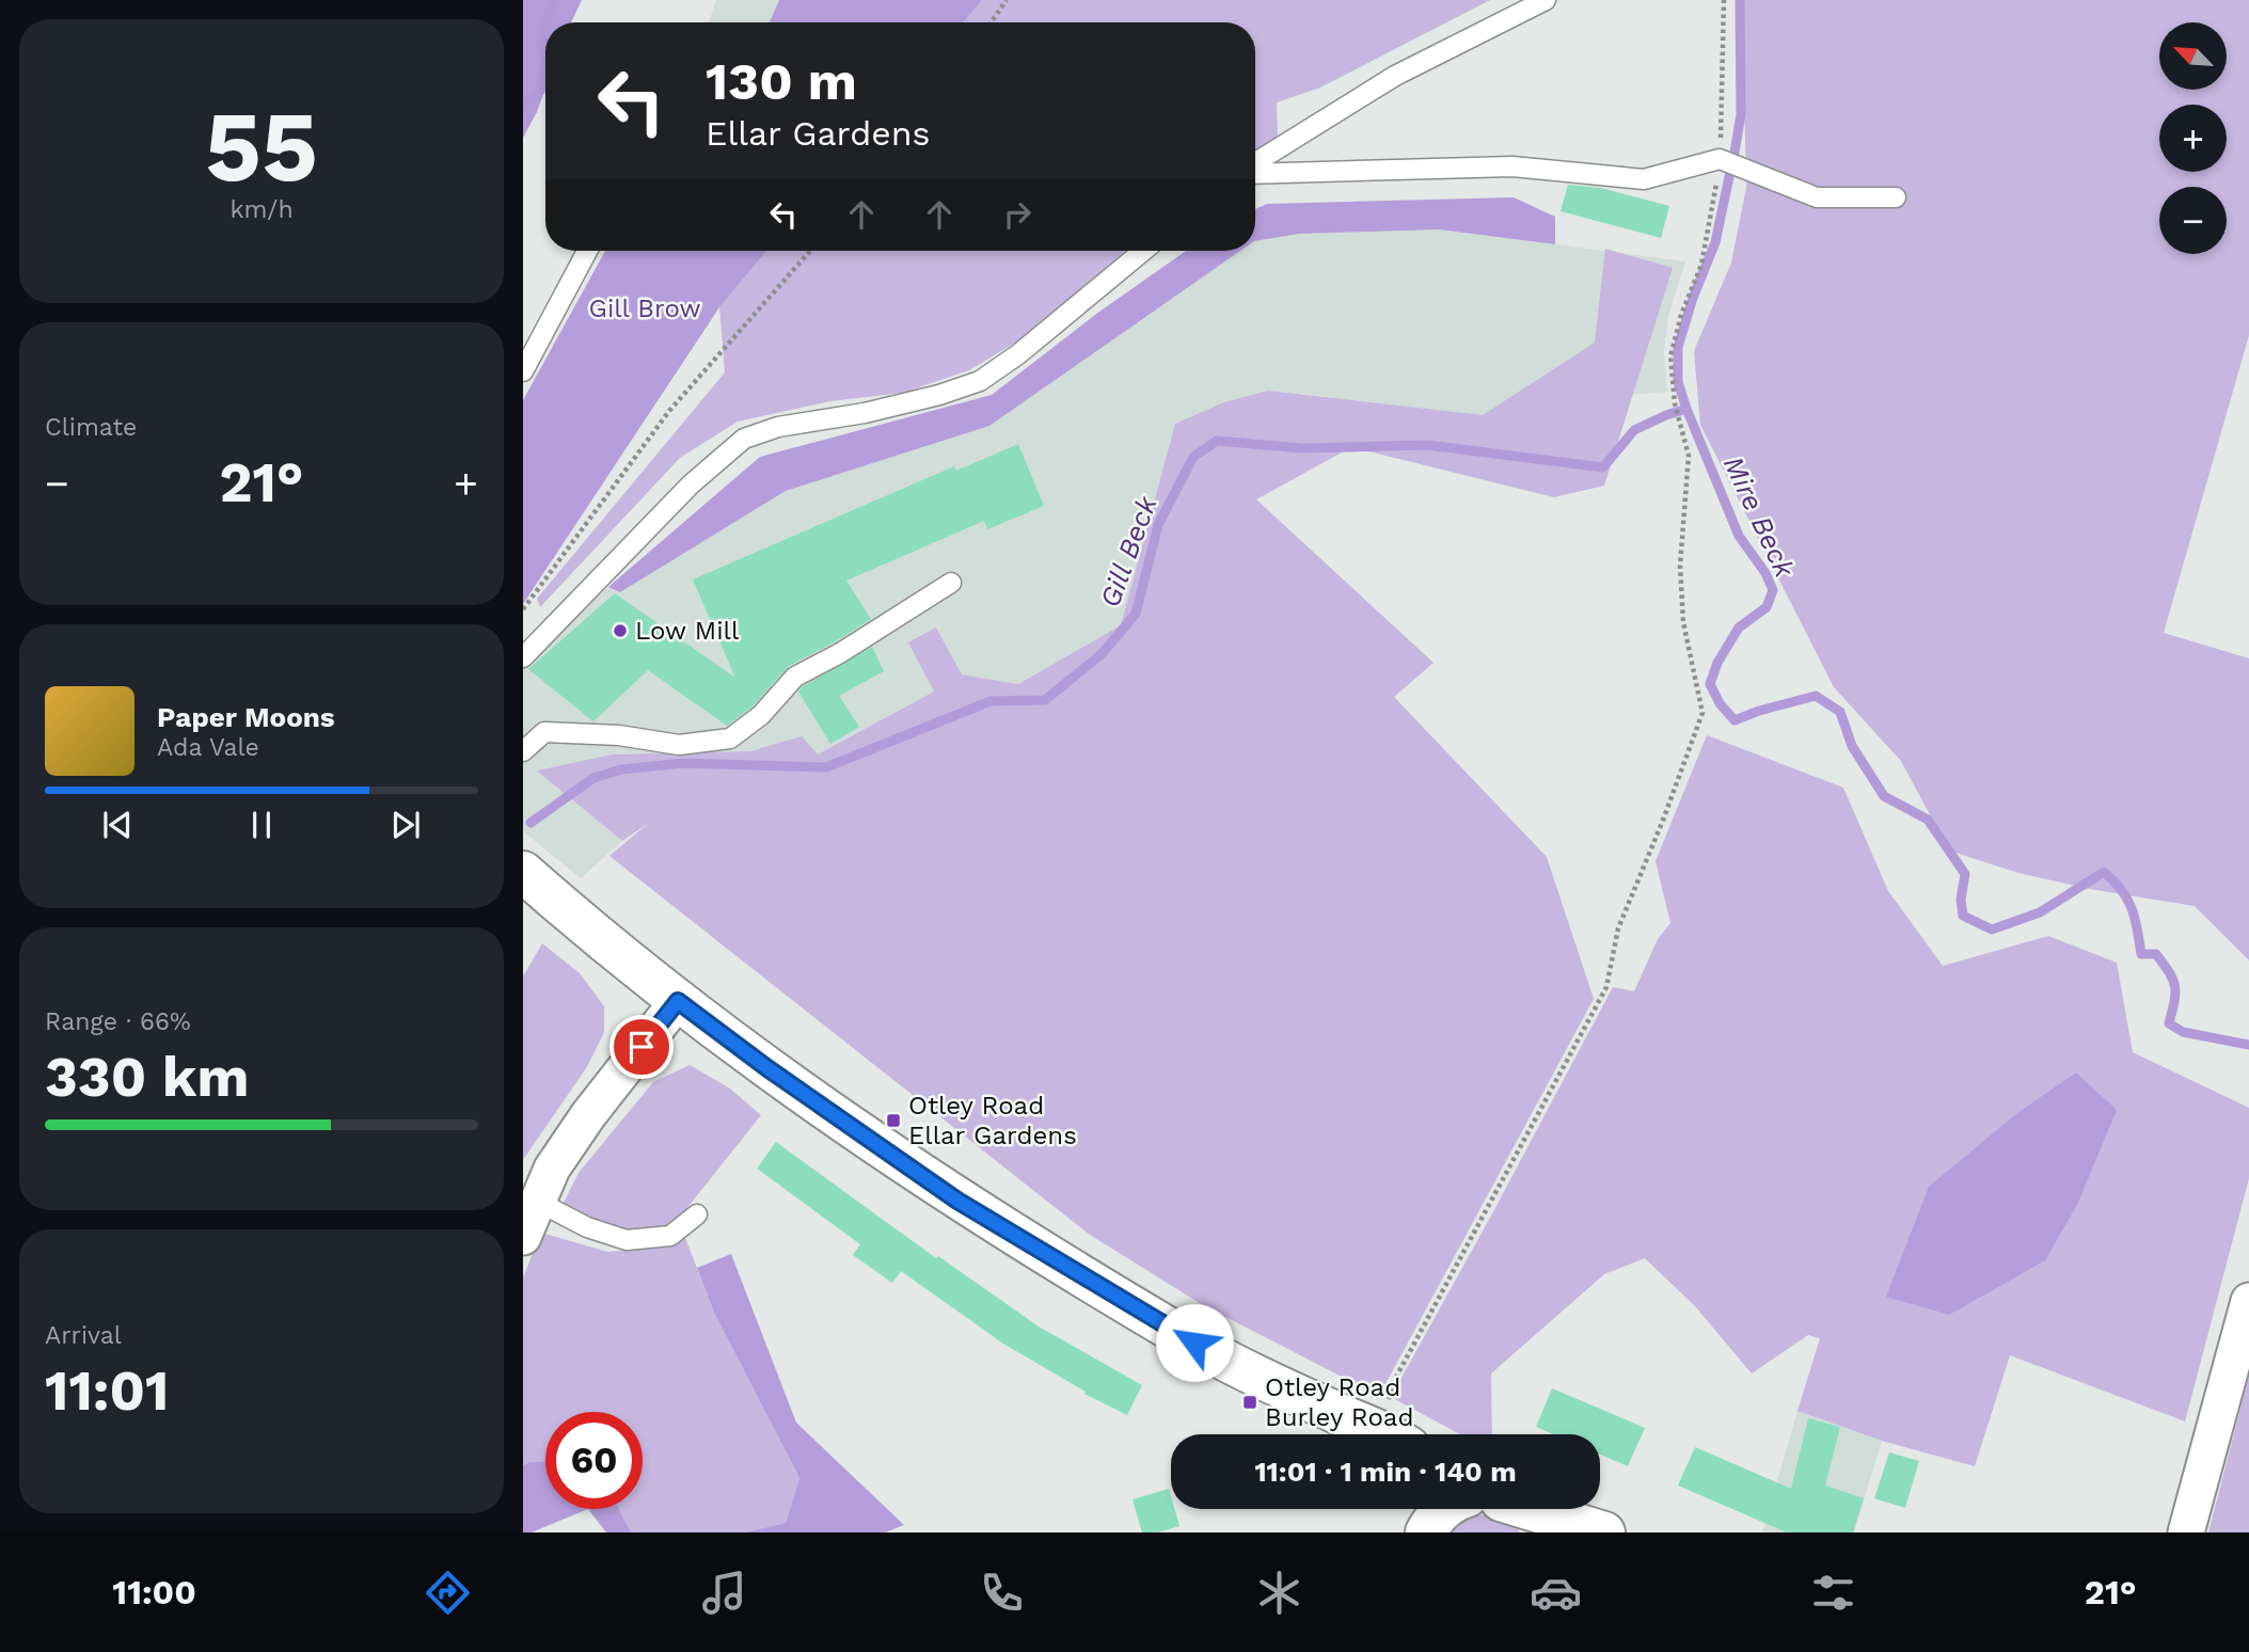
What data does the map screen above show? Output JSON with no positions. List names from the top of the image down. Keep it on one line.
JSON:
{"water":["Mire Beck","Gill Beck"],"parks":["Gill Brow"],"places":{"other":["Low Mill"],"transit":["Otley Road Ellar Gardens","Otley Road Burley Road"]},"north":"top left","page":{"tile":[["55","km/h"],"Climate",["Range · 66%","330 km"],["Arrival","11:01"]],"map_buttons":["+","−"],"turn":["130 m","Ellar Gardens"],"heat":["−","21°","+"],"song":["Paper Moons","Ada Vale"],"limit":"60","trip":"11:01 · 1 min · 140 m","tabs":["11:00","21°"]}}
